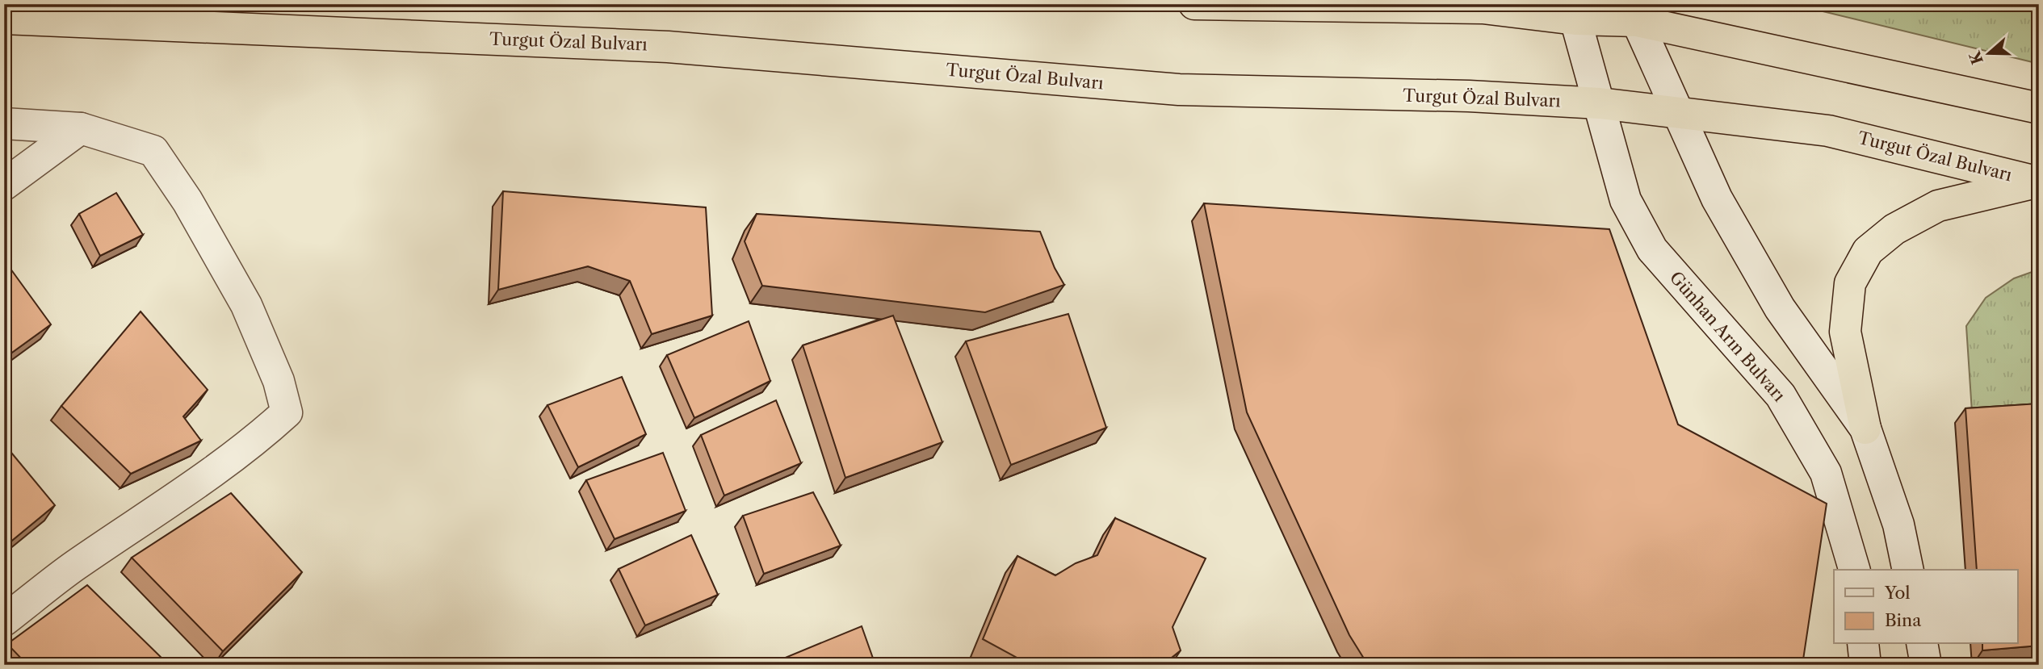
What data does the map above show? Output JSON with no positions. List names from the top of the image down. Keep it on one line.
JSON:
{"streets":{"highway":["Turgut Özal Bulvarı"],"main road":["Günhan Arın Bulvarı"]},"crossings":[["Turgut Özal Bulvarı","Günhan Arın Bulvarı"]],"legend":["Yol","Bina"],"north":"left"}
